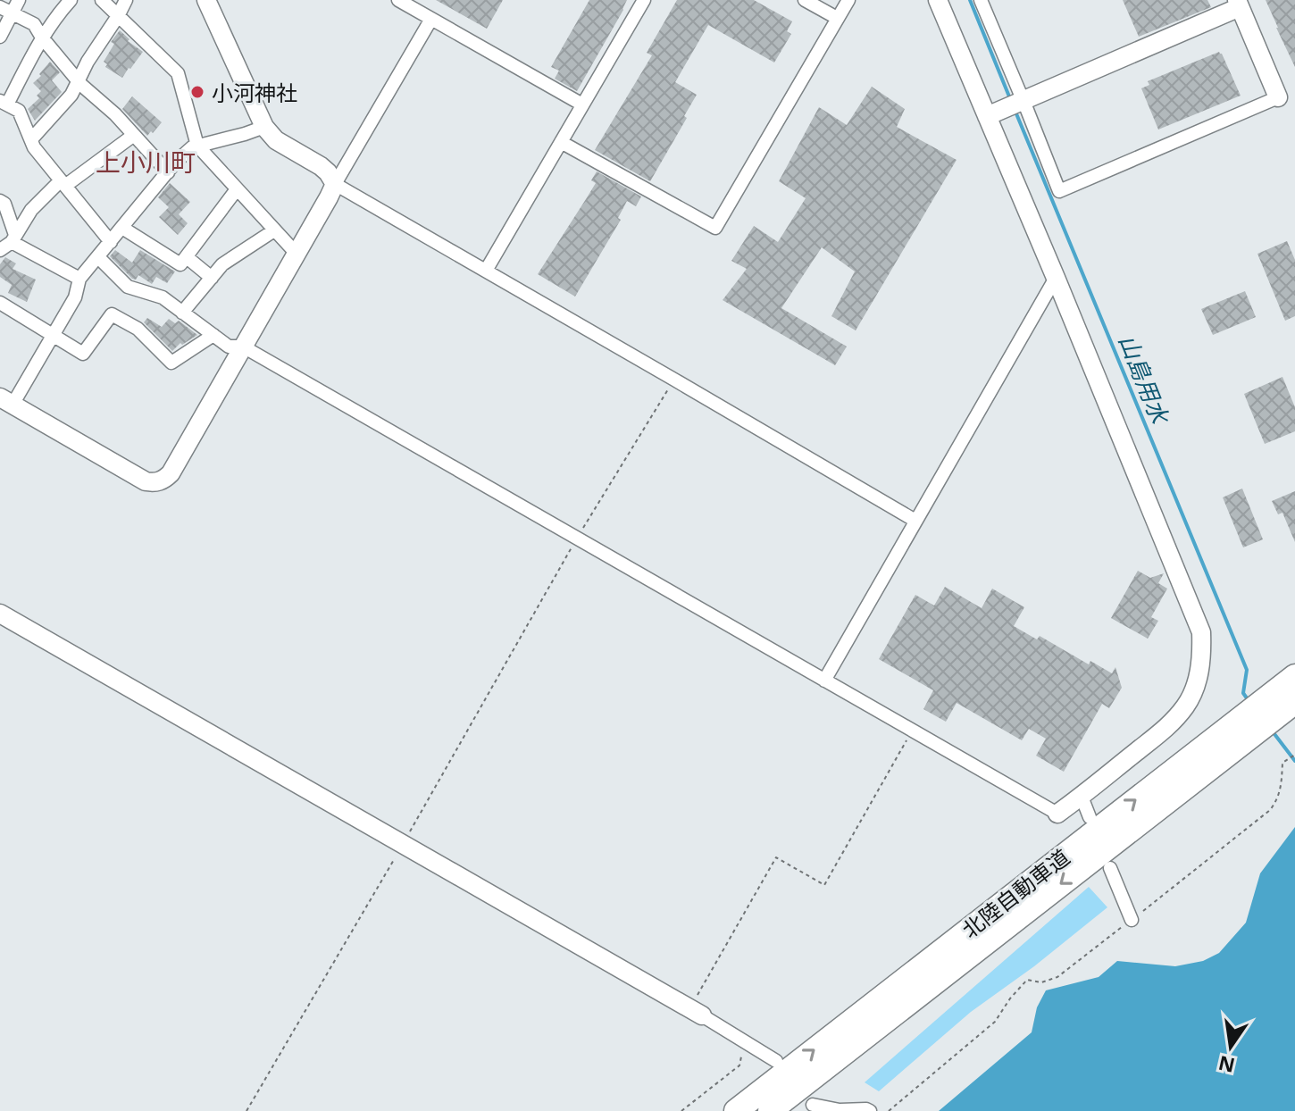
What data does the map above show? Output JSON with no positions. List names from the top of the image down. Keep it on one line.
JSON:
{"streets":{"highway":["北陸自動車道"]},"districts":["上小川町"],"water":["山島用水"],"places":["小河神社"],"north":"bottom"}
